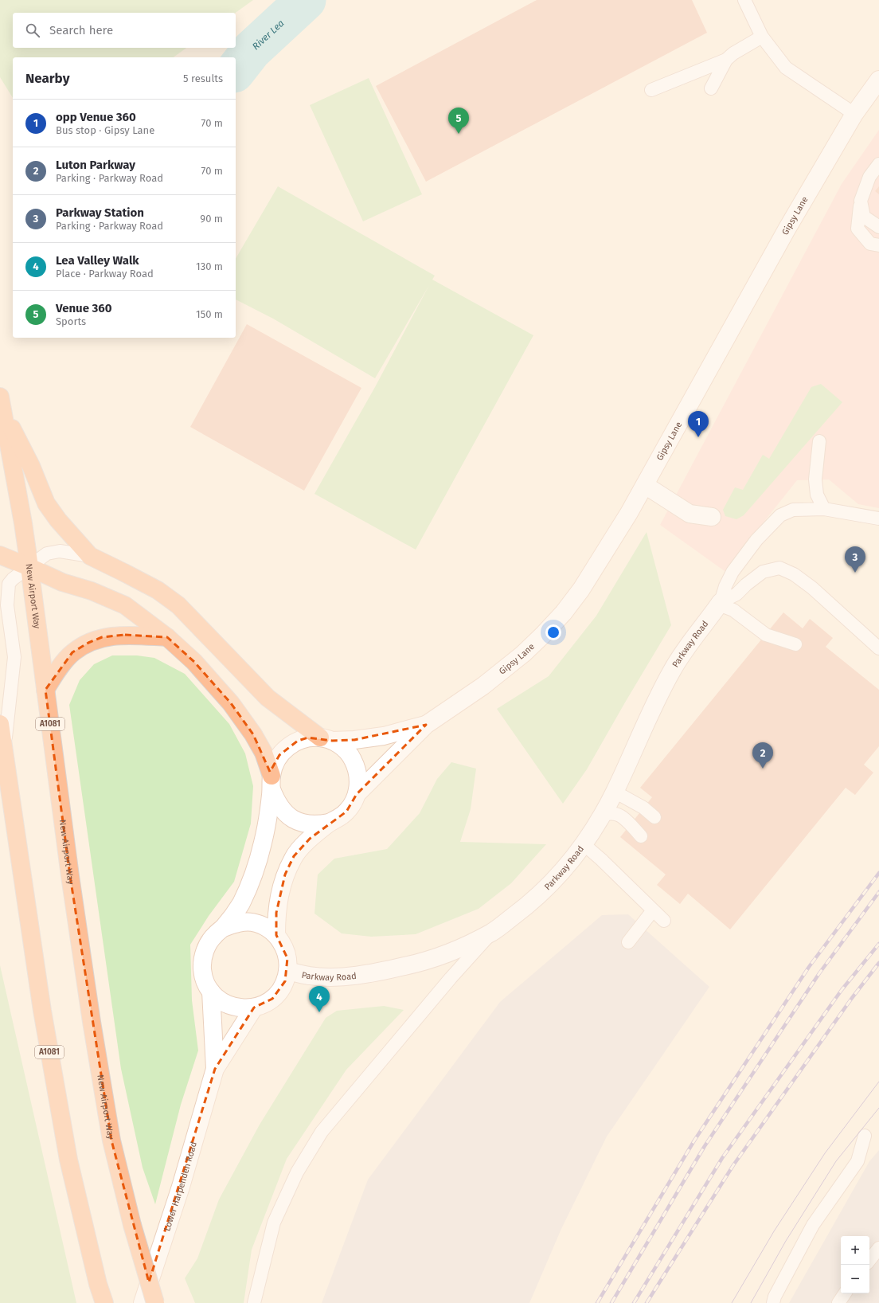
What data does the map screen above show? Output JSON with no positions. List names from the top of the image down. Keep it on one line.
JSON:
{"streets":{"highway":["New Airport Way","A1081"],"main road":["Gipsy Lane","Parkway Road","Lower Harpenden Road"]},"crossings":[["Parkway Road","Lower Harpenden Road"]],"water":["River Lea"],"page":{"search":"Search here","heading":["Nearby","5 results"],"list":[{"mark":"1","name":"opp Venue 360","note":"Bus stop · Gipsy Lane","value":"70 m"},{"mark":"2","name":"Luton Parkway","note":"Parking · Parkway Road","value":"70 m"},{"mark":"3","name":"Parkway Station","note":"Parking · Parkway Road","value":"90 m"},{"mark":"4","name":"Lea Valley Walk","note":"Place · Parkway Road","value":"130 m"},{"mark":"5","name":"Venue 360","note":"Sports","value":"150 m"}],"pins":["5","1","3","2","4"],"map_buttons":["+","−"]}}
